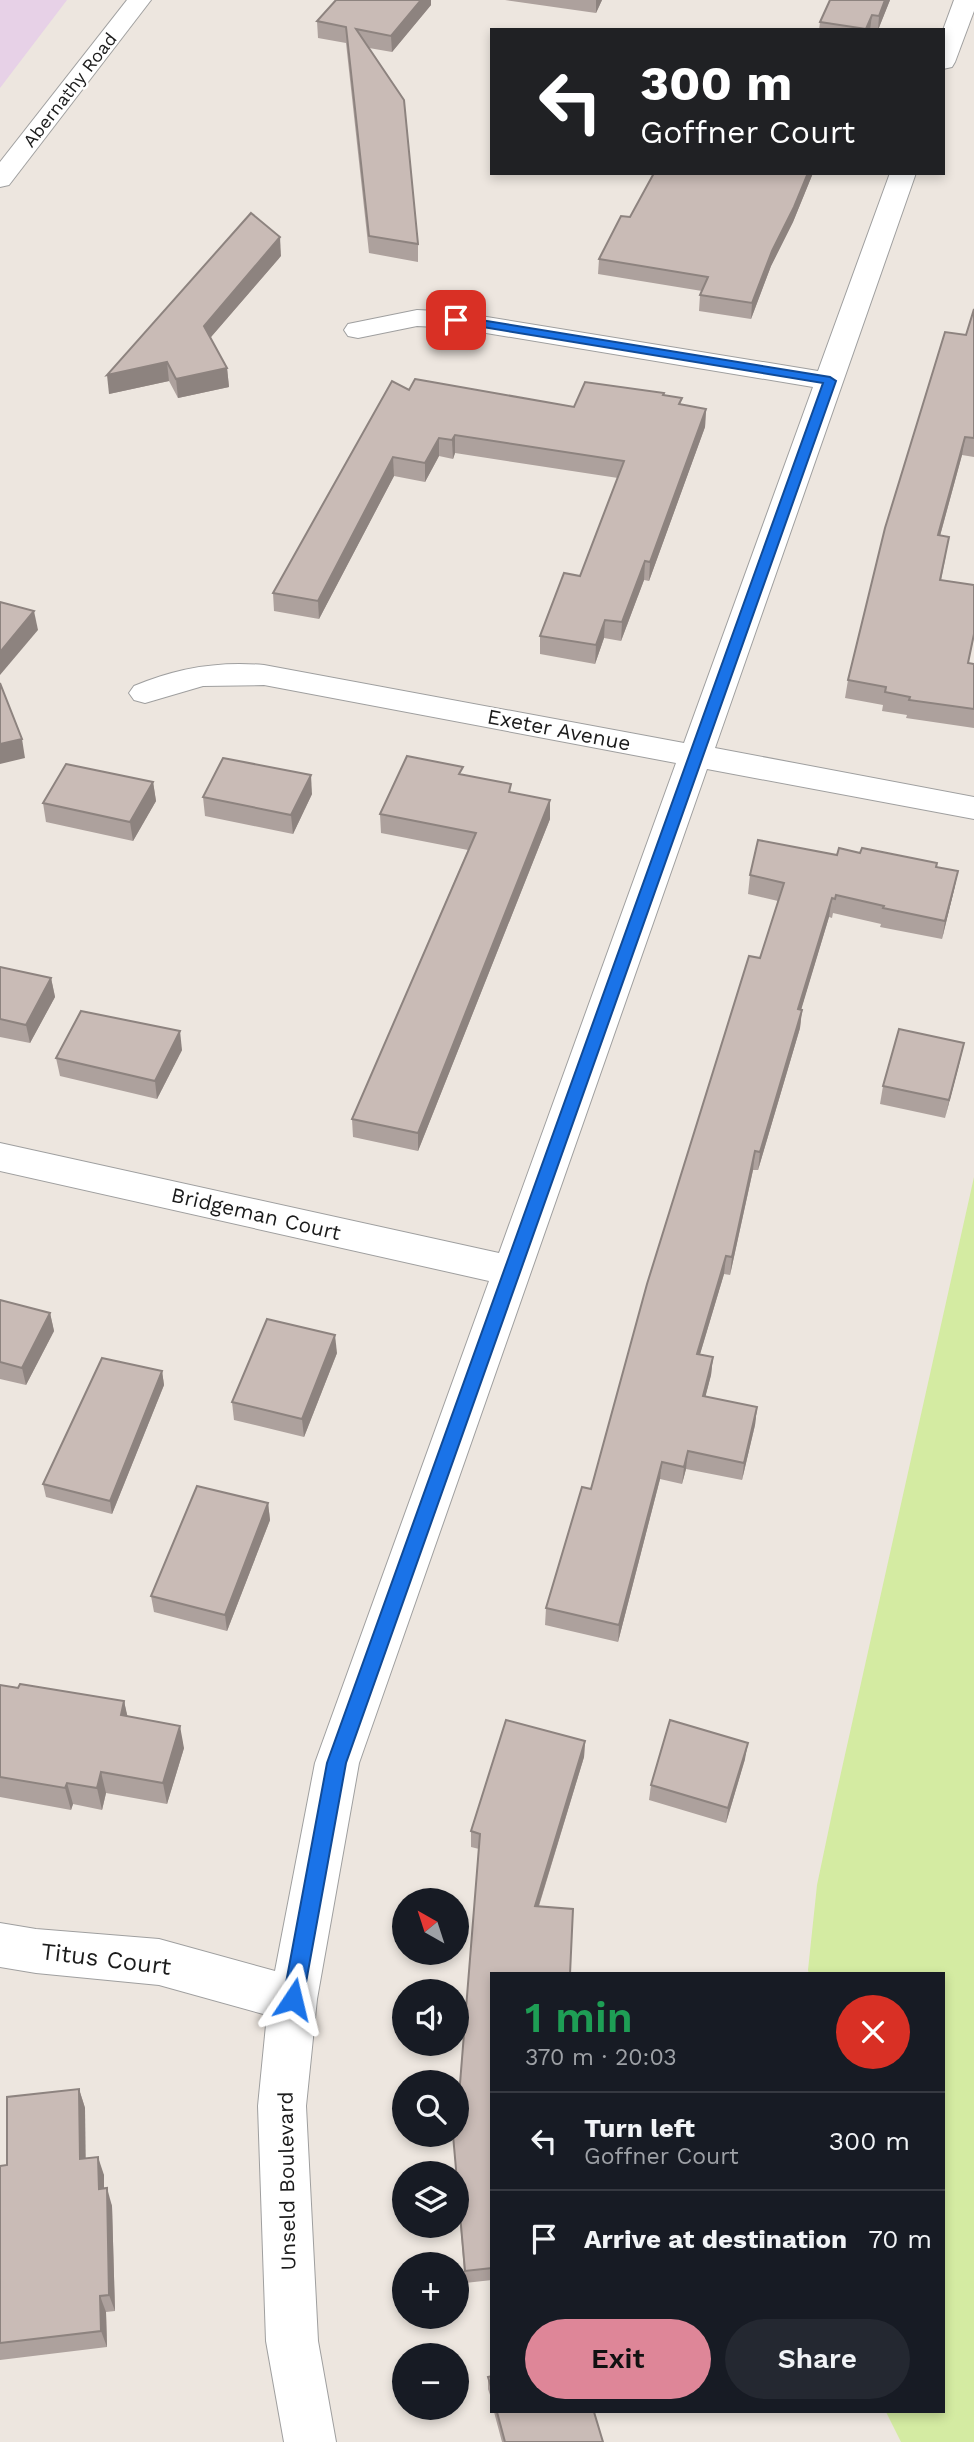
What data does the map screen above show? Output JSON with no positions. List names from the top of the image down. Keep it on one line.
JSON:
{"streets":{"street":["Abernathy Road","Exeter Avenue","Bridgeman Court","Titus Court","Unseld Boulevard"]},"crossings":[["Exeter Avenue","Unseld Boulevard"],["Bridgeman Court","Unseld Boulevard"],["Titus Court","Unseld Boulevard"]],"north":"top left","page":{"turn":["300 m","Goffner Court"],"map_buttons":["+","−"],"heading":["1 min","370 m · 20:03"],"list":[{"name":"Turn left","note":"Goffner Court","value":"300 m"},{"name":"Arrive at destination","value":"70 m"}],"buttons":["Exit","Share"]}}
